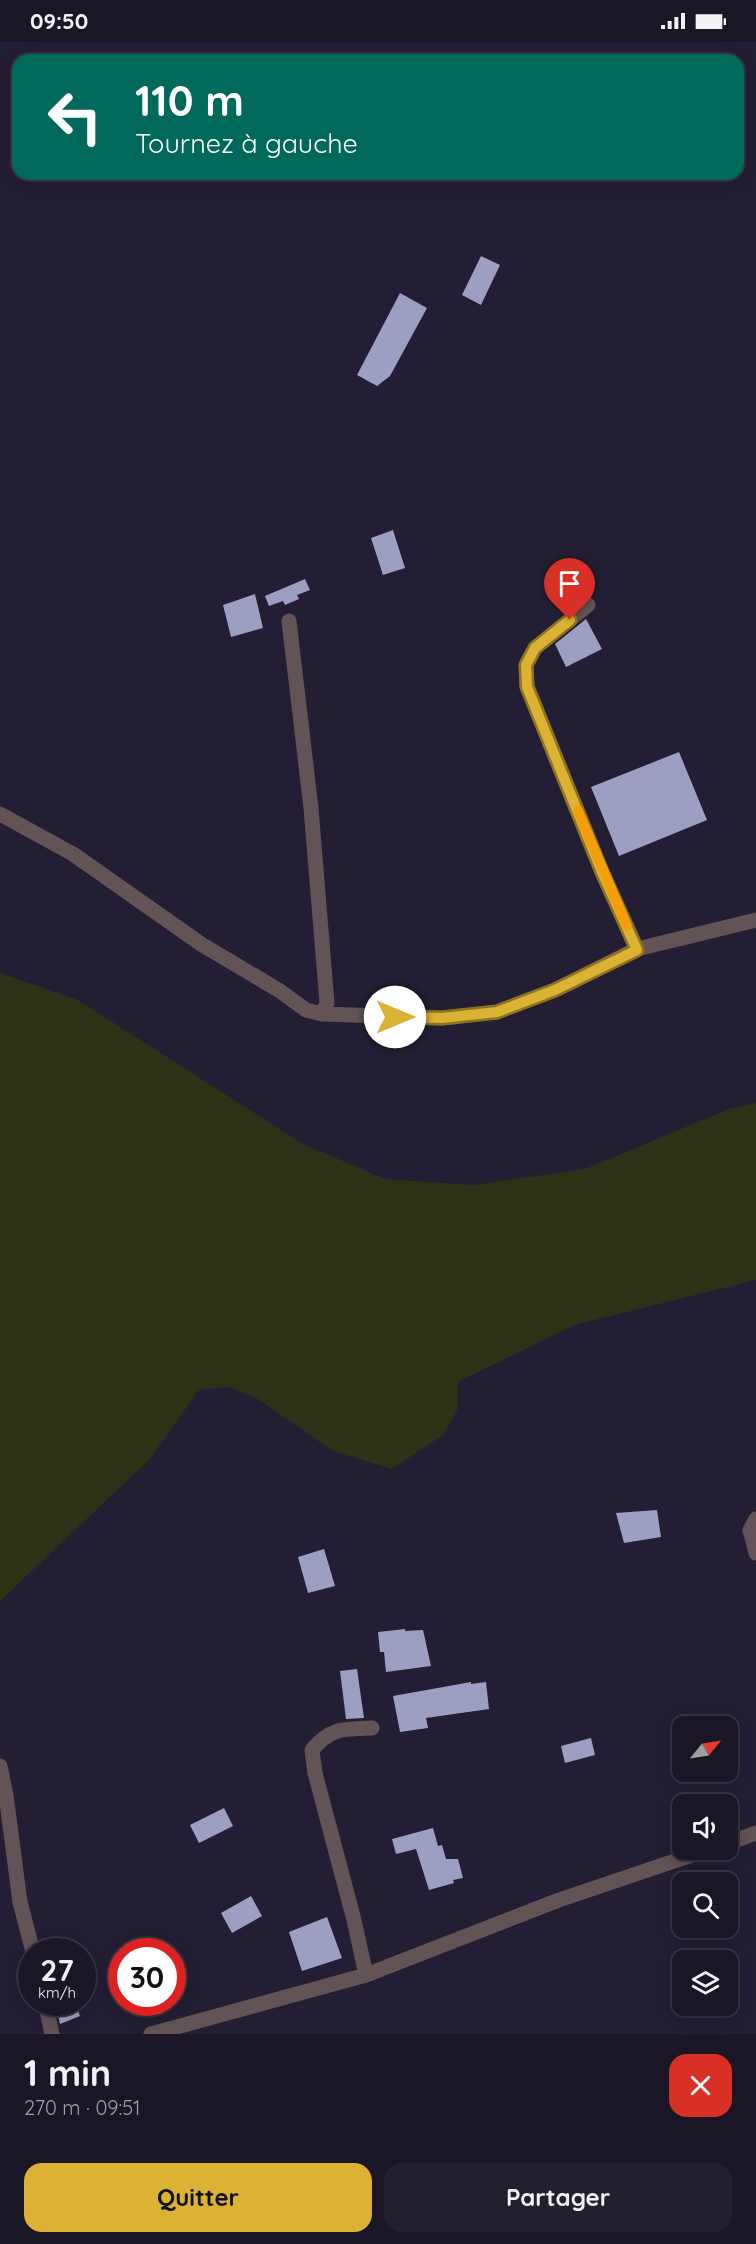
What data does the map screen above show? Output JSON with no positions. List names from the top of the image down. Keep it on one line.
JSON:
{"north":"top right","page":{"status":"09:50","turn":["110 m","Tournez à gauche"],"speed":"27 km/h","limit":"30","heading":["1 min","270 m · 09:51"],"buttons":["Quitter","Partager"]}}
